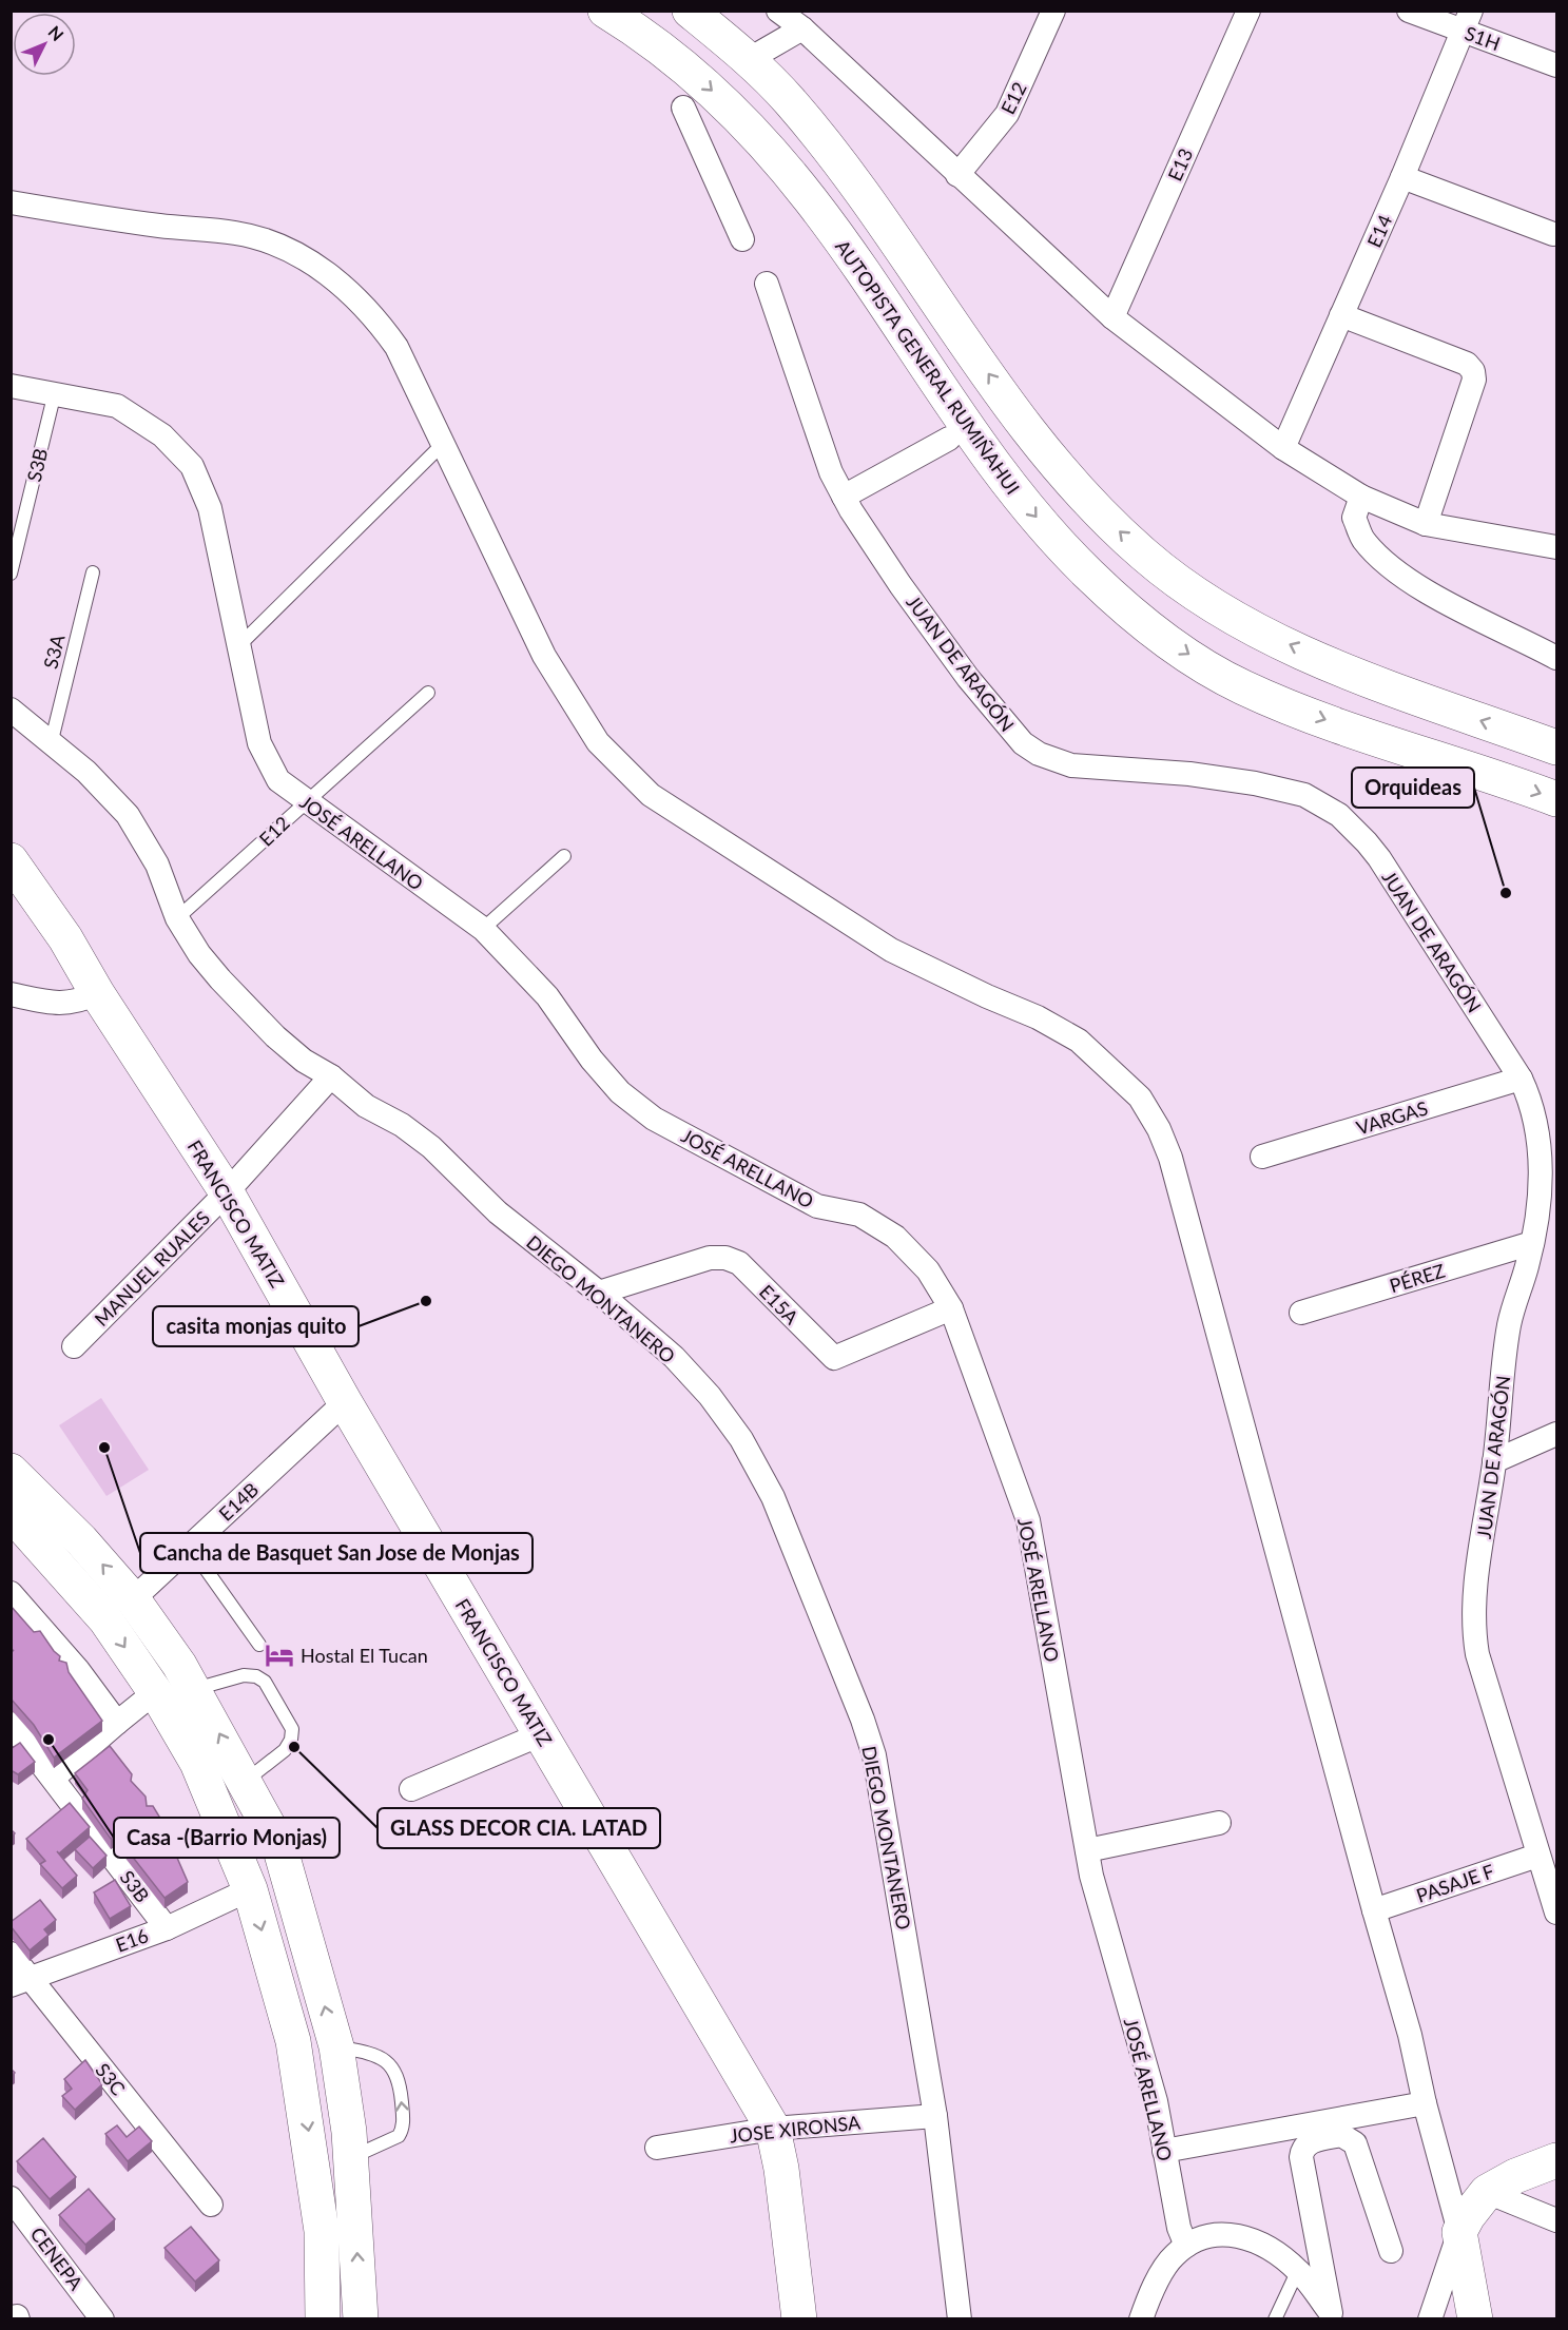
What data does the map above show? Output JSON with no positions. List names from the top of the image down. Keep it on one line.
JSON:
{"streets":{"main road":["AUTOPISTA GENERAL RUMIÑAHUI","FRANCISCO MATIZ"],"street":["S1H","E12","E13","E14","S3B","JUAN DE ARAGÓN","JOSÉ ARELLANO","VARGAS","MANUEL RUALES","PÉREZ","DIEGO MONTANERO","E15A","E14B","PASAJE F","E16","S3C","JOSE XIRONSA","CENEPA"],"lane":["S3A"]},"crossings":[["S1H","E14"],["E12","JOSÉ ARELLANO"],["E12","DIEGO MONTANERO"],["S3B","JOSÉ ARELLANO"],["S3B","E16"],["S3A","DIEGO MONTANERO"],["JUAN DE ARAGÓN","VARGAS"],["JUAN DE ARAGÓN","PÉREZ"],["JUAN DE ARAGÓN","PASAJE F"],["JOSÉ ARELLANO","E15A"],["FRANCISCO MATIZ","MANUEL RUALES"],["FRANCISCO MATIZ","E14B"],["FRANCISCO MATIZ","JOSE XIRONSA"],["MANUEL RUALES","DIEGO MONTANERO"],["DIEGO MONTANERO","E15A"],["DIEGO MONTANERO","JOSE XIRONSA"],["E16","S3C"]],"places":{"other":["Orquideas","casita monjas quito","Cancha de Basquet San Jose de Monjas","Casa -(Barrio Monjas)","GLASS DECOR CIA. LATAD"],"hotel":["Hostal El Tucan"]},"north":"top right"}
